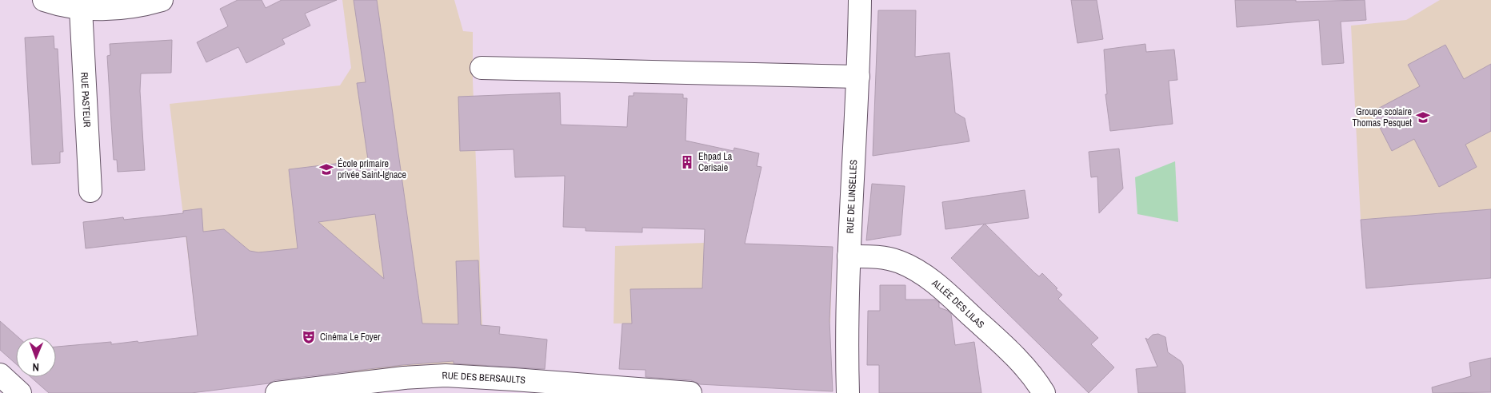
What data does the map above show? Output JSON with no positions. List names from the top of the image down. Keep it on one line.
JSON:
{"streets":{"street":["RUE PASTEUR","RUE DE LINSELLES","ALLÉE DES LILAS","RUE DES BERSAULTS"]},"crossings":[["RUE DE LINSELLES","ALLÉE DES LILAS"]],"places":{"school or university":["Groupe scolaire Thomas Pesquet","École primaire privée Saint-Ignace"],"building":["Ehpad La Cerisaie"],"theatre":["Cinéma Le Foyer"]},"north":"bottom"}
